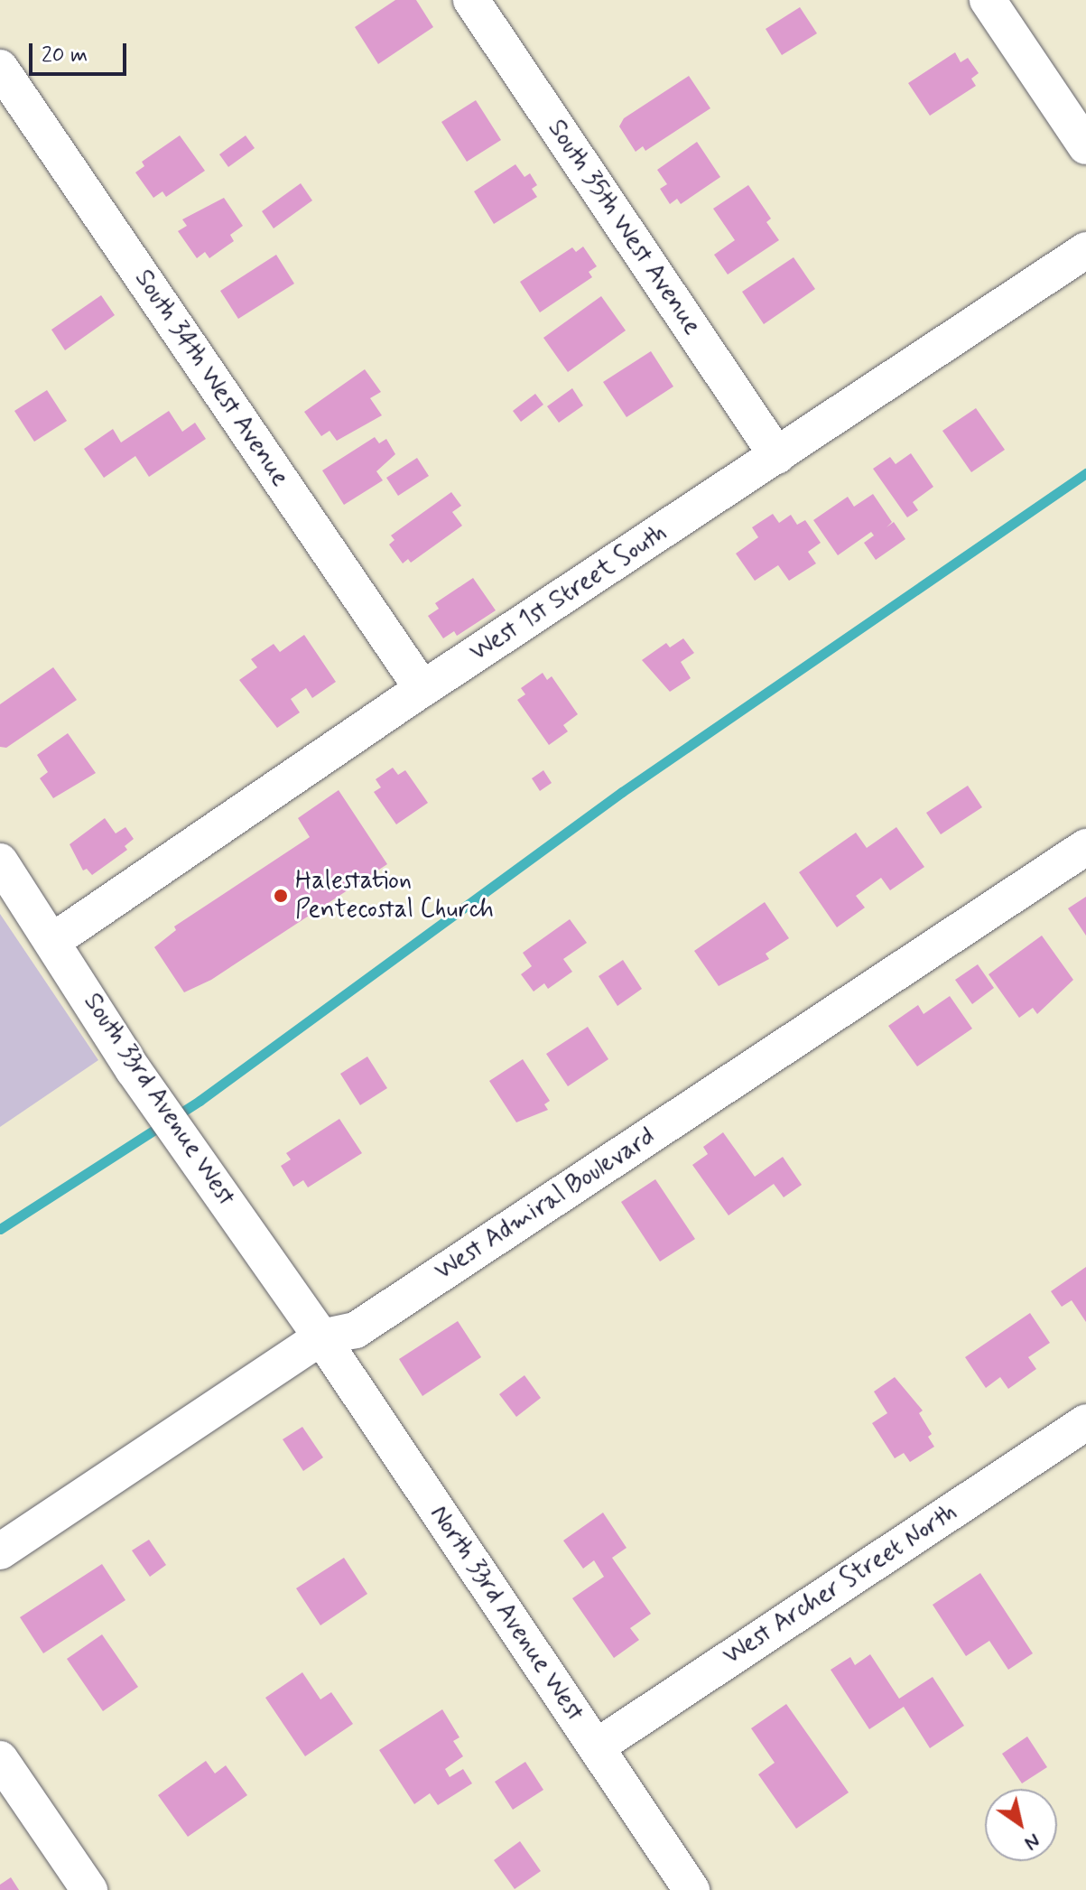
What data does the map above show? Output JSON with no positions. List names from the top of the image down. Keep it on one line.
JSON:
{"streets":{"street":["South 35th West Avenue","South 34th West Avenue","West 1st Street South","South 33rd Avenue West","West Admiral Boulevard","West Archer Street North","North 33rd Avenue West"]},"crossings":[["South 35th West Avenue","West 1st Street South"],["South 34th West Avenue","West 1st Street South"],["West 1st Street South","South 33rd Avenue West"],["South 33rd Avenue West","West Admiral Boulevard"],["South 33rd Avenue West","North 33rd Avenue West"],["West Admiral Boulevard","North 33rd Avenue West"],["West Archer Street North","North 33rd Avenue West"]],"places":["Halestation Pentecostal Church"],"scale_bar":"20 m","north":"bottom right"}
